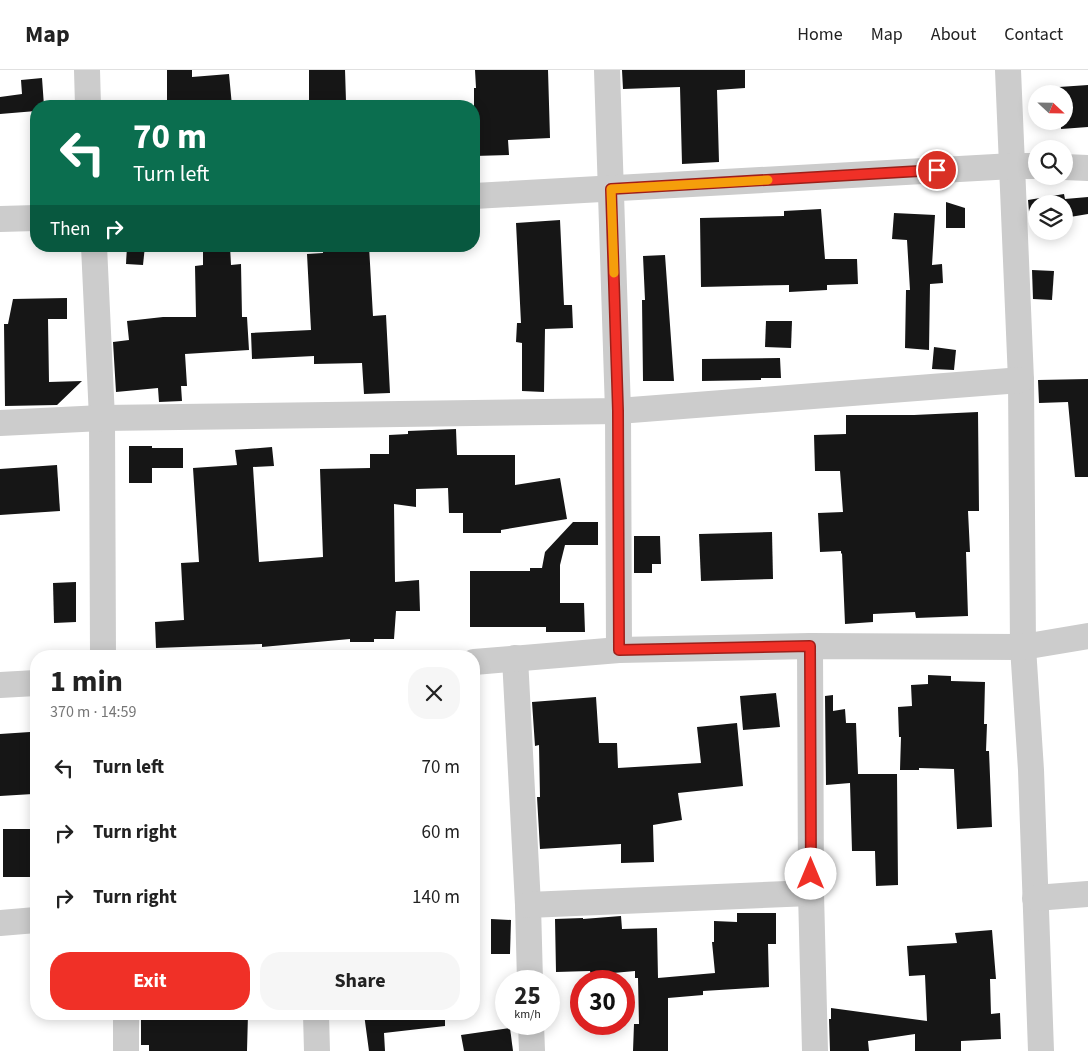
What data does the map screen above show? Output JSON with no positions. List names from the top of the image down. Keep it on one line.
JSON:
{"north":"right","page":{"header":"Map","nav":["Home","Map","About","Contact"],"turn":["70 m","Turn left"],"then":"Then","heading":["1 min","370 m · 14:59"],"list":[{"name":"Turn left","value":"70 m"},{"name":"Turn right","value":"60 m"},{"name":"Turn right","value":"140 m"}],"buttons":["Exit","Share"],"speed":"25 km/h","limit":"30"}}
